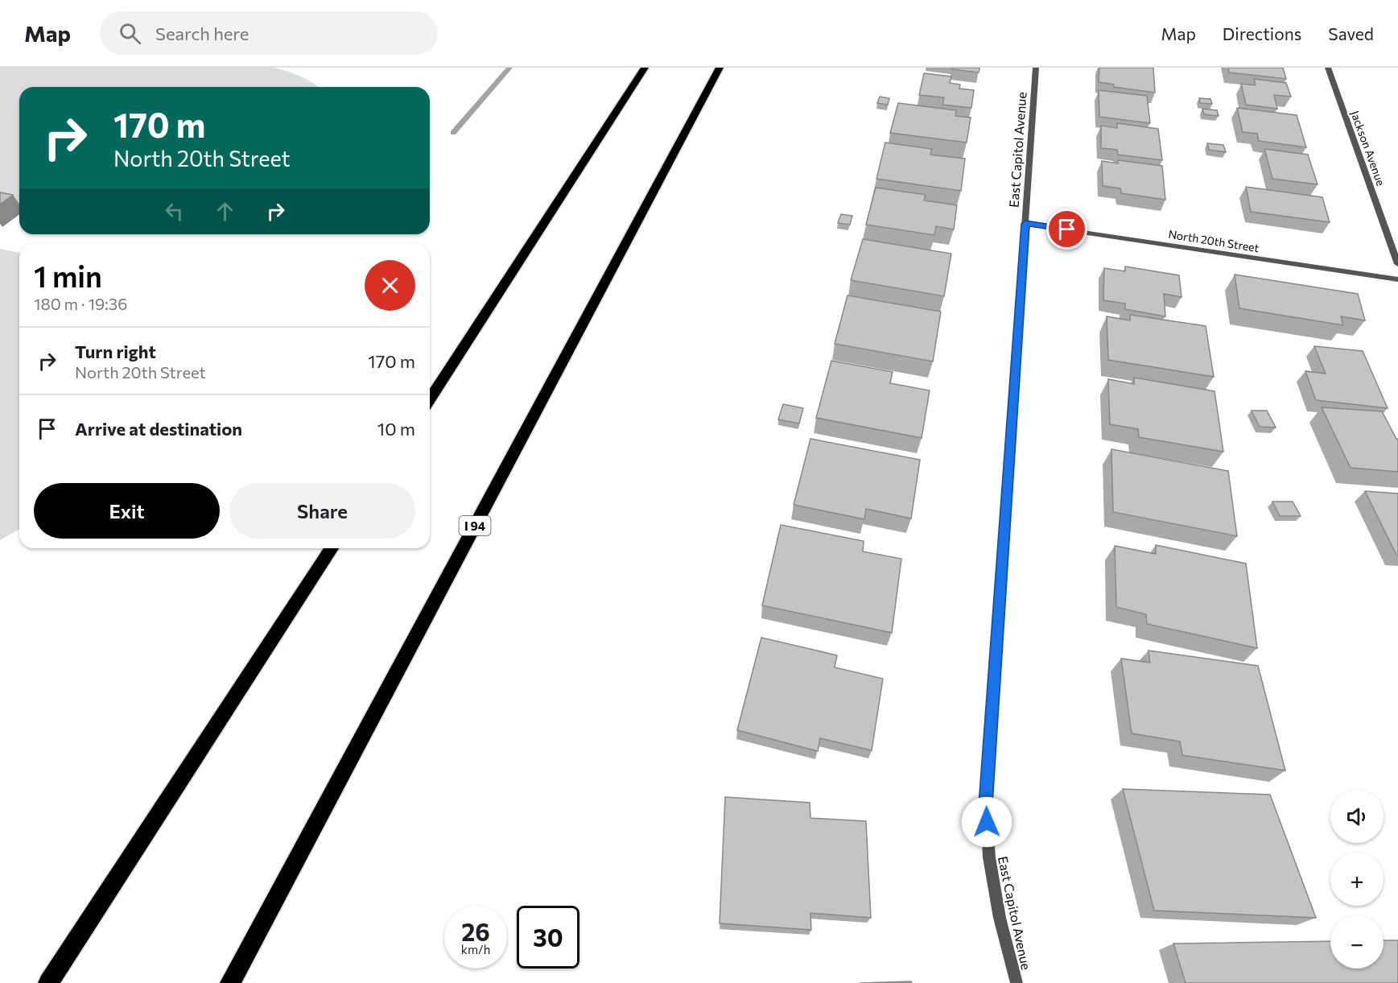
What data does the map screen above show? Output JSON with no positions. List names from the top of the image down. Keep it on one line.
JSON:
{"streets":{"highway":["I 94"],"street":["Jackson Avenue","East Capitol Avenue","North 20th Street"]},"crossings":[["East Capitol Avenue","North 20th Street"]],"page":{"header":"Map","search":"Search here","nav":["Map","Directions","Saved"],"turn":["170 m","North 20th Street"],"heading":["1 min","180 m · 19:36"],"list":[{"name":"Turn right","note":"North 20th Street","value":"170 m"},{"name":"Arrive at destination","value":"10 m"}],"buttons":["Exit","Share"],"map_buttons":["+","−"],"speed":"26 km/h","limit":"30"}}
